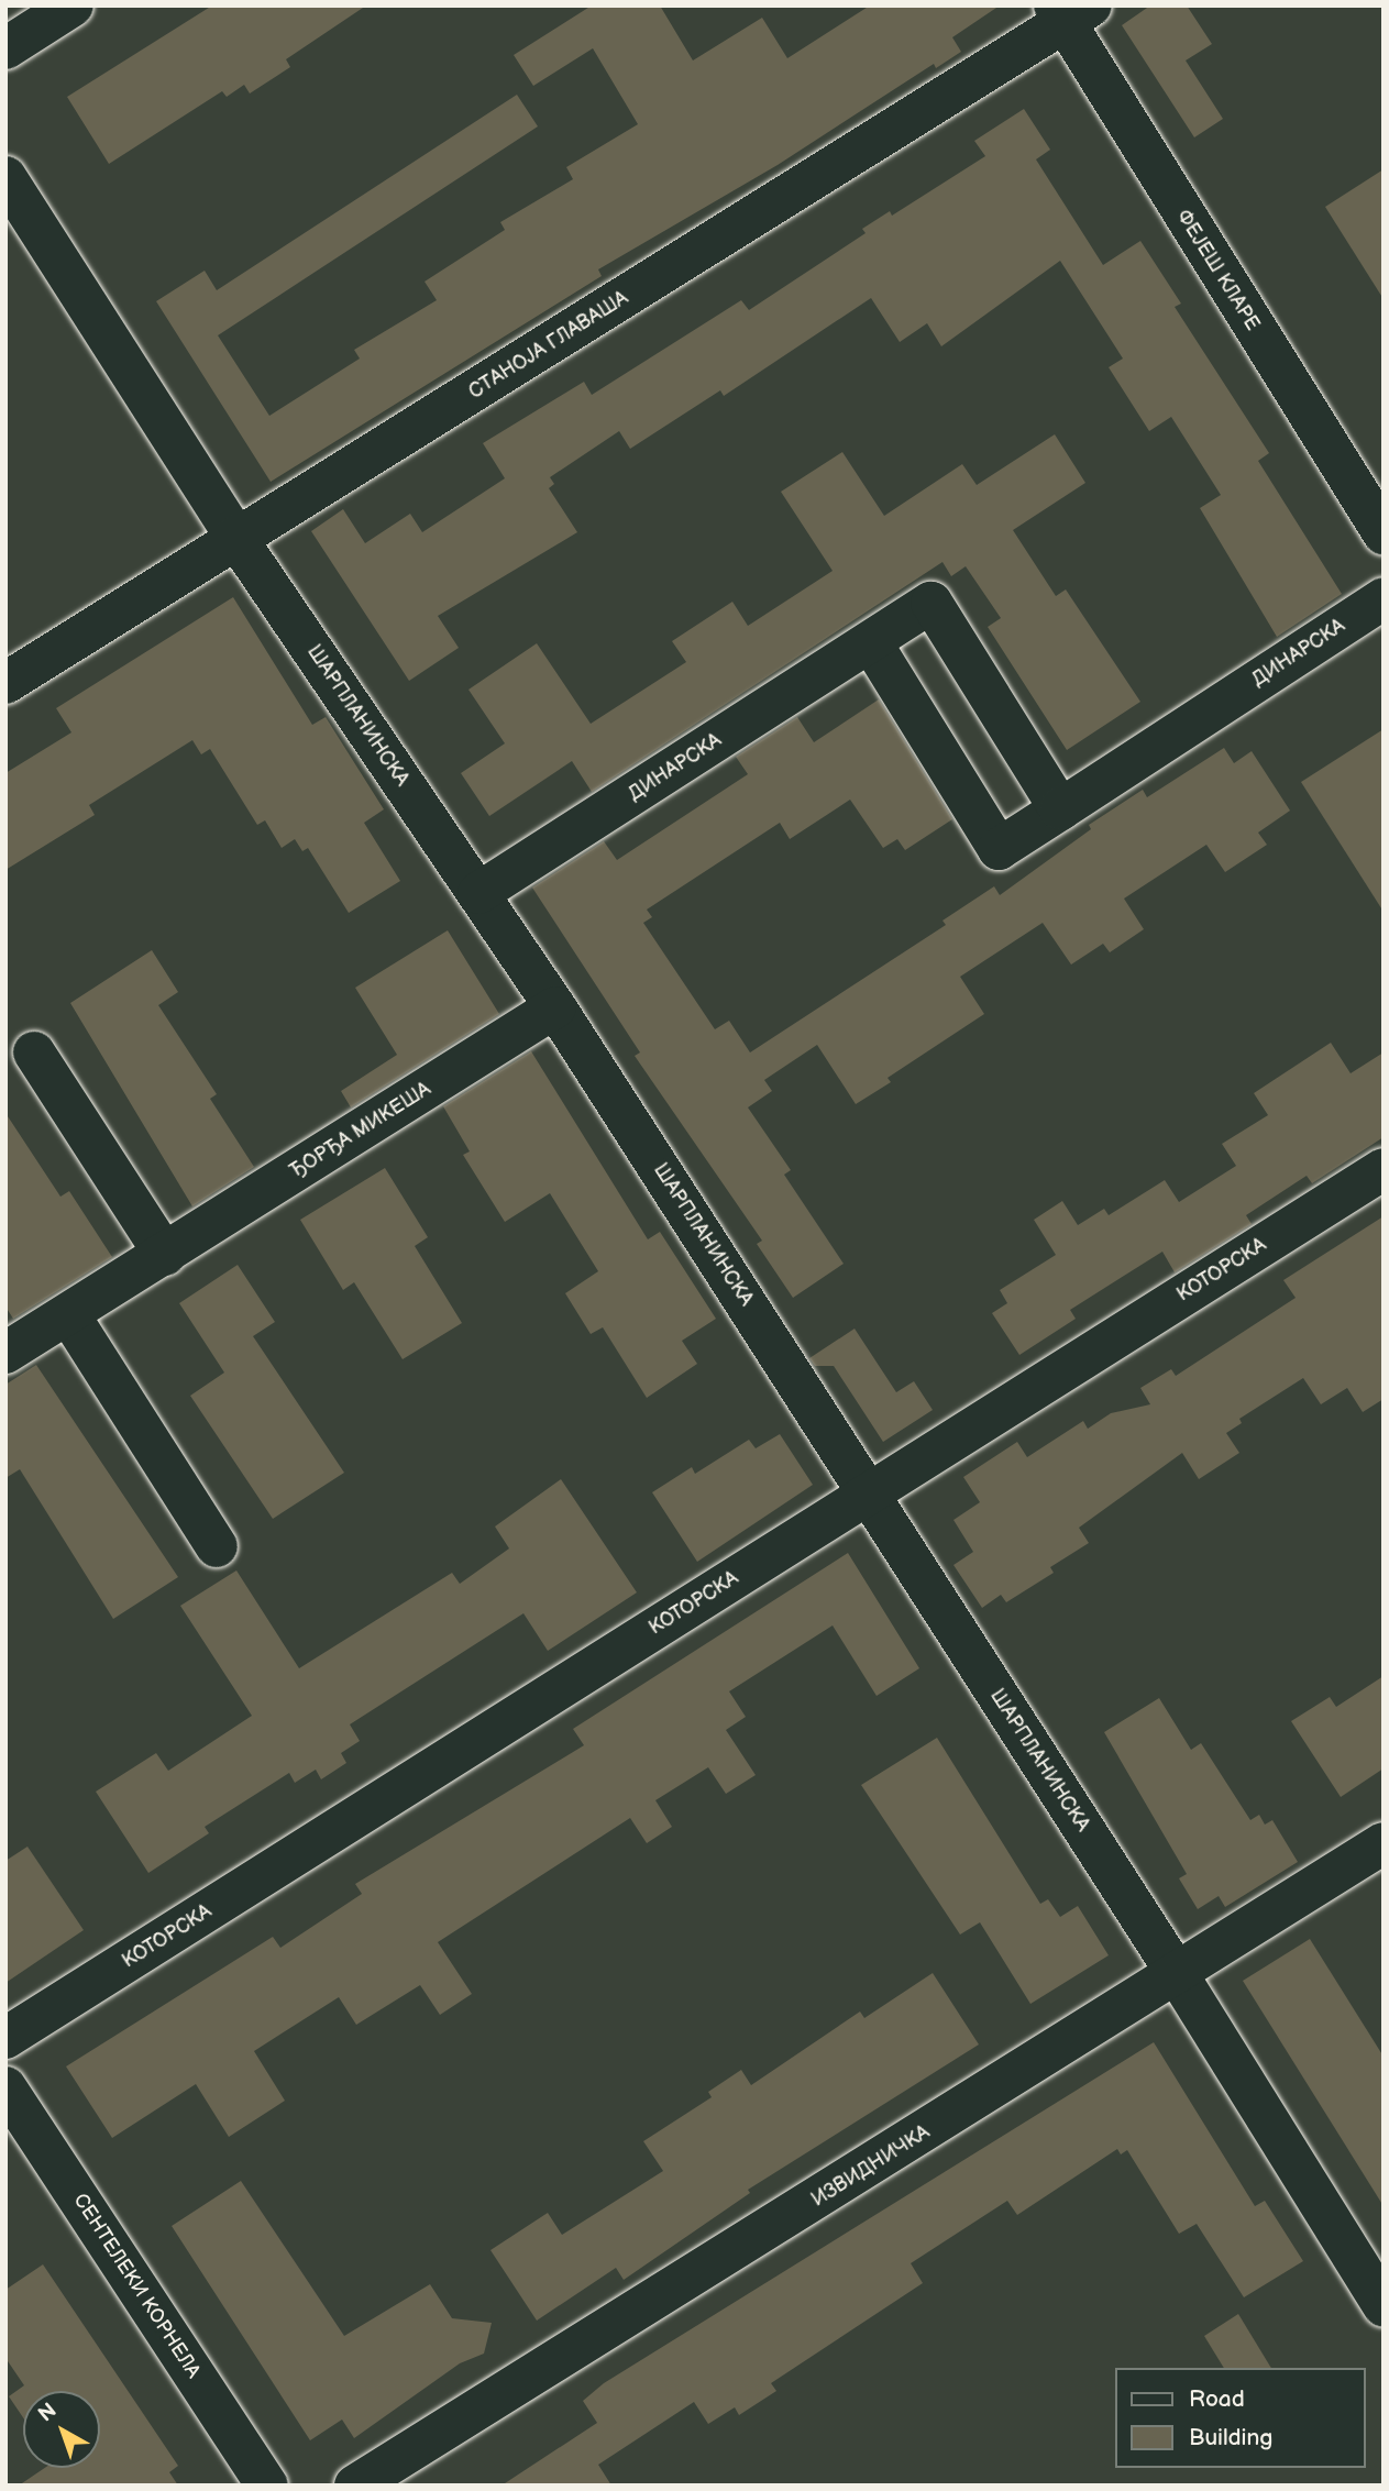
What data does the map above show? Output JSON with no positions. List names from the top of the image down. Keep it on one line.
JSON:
{"streets":{"street":["ФЕЈЕШ КЛАРЕ","СТАНОЈА ГЛАВАША","ДИНАРСКА","ШАРПЛАНИНСКА","ЂОРЂА МИКЕША","КОТОРСКА","ИЗВИДНИЧКА","СЕНТЕЛЕКИ КОРНЕЛА"]},"crossings":[["ФЕЈЕШ КЛАРЕ","СТАНОЈА ГЛАВАША"],["СТАНОЈА ГЛАВАША","ШАРПЛАНИНСКА"],["ДИНАРСКА","ШАРПЛАНИНСКА"],["ШАРПЛАНИНСКА","ЂОРЂА МИКЕША"],["ШАРПЛАНИНСКА","КОТОРСКА"],["ШАРПЛАНИНСКА","ИЗВИДНИЧКА"]],"legend":["Road","Building"],"north":"top left"}
